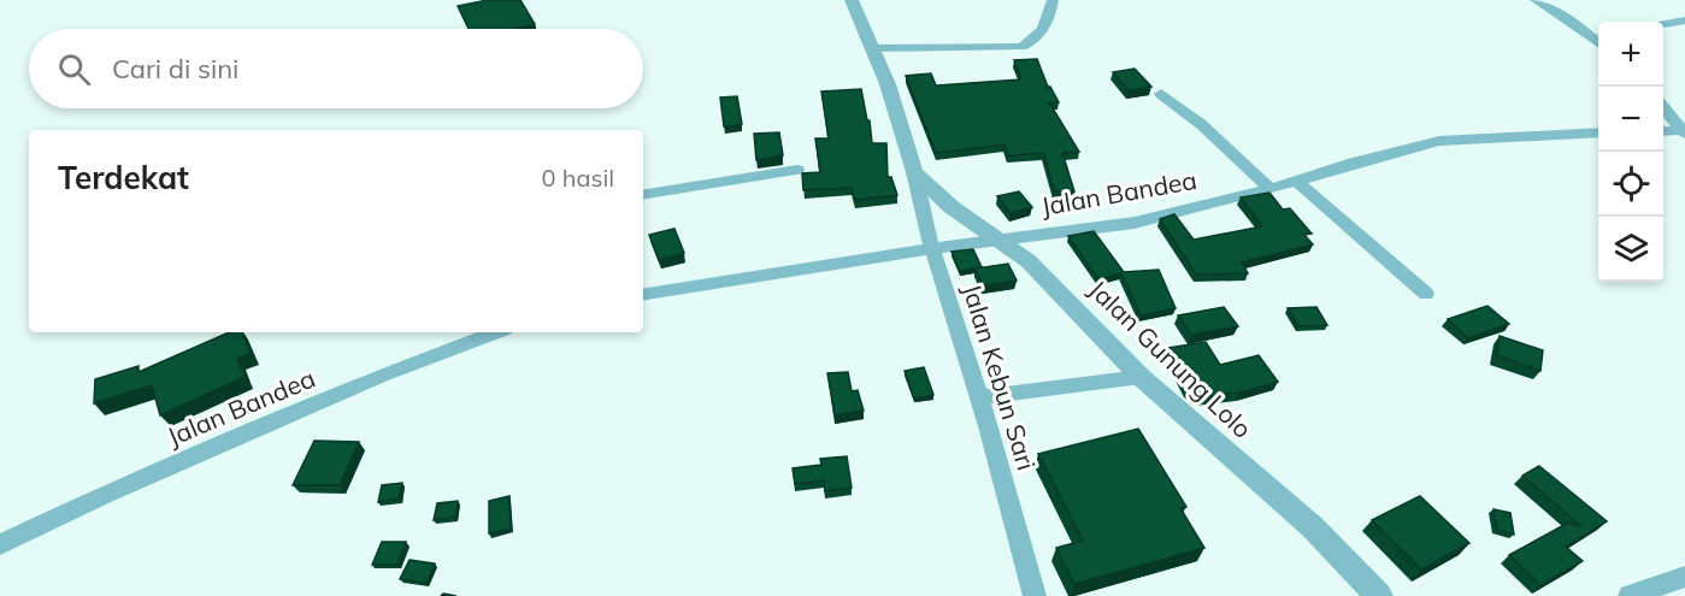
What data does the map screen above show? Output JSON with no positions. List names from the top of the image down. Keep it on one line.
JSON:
{"streets":{"street":["Jalan Bandea","Jalan Gunung Lolo","Jalan Kebun Sari"]},"crossings":[["Jalan Bandea","Jalan Gunung Lolo"],["Jalan Bandea","Jalan Kebun Sari"],["Jalan Gunung Lolo","Jalan Kebun Sari"]],"page":{"map_buttons":["+","−"],"search":"Cari di sini","heading":["Terdekat","0 hasil"]}}
